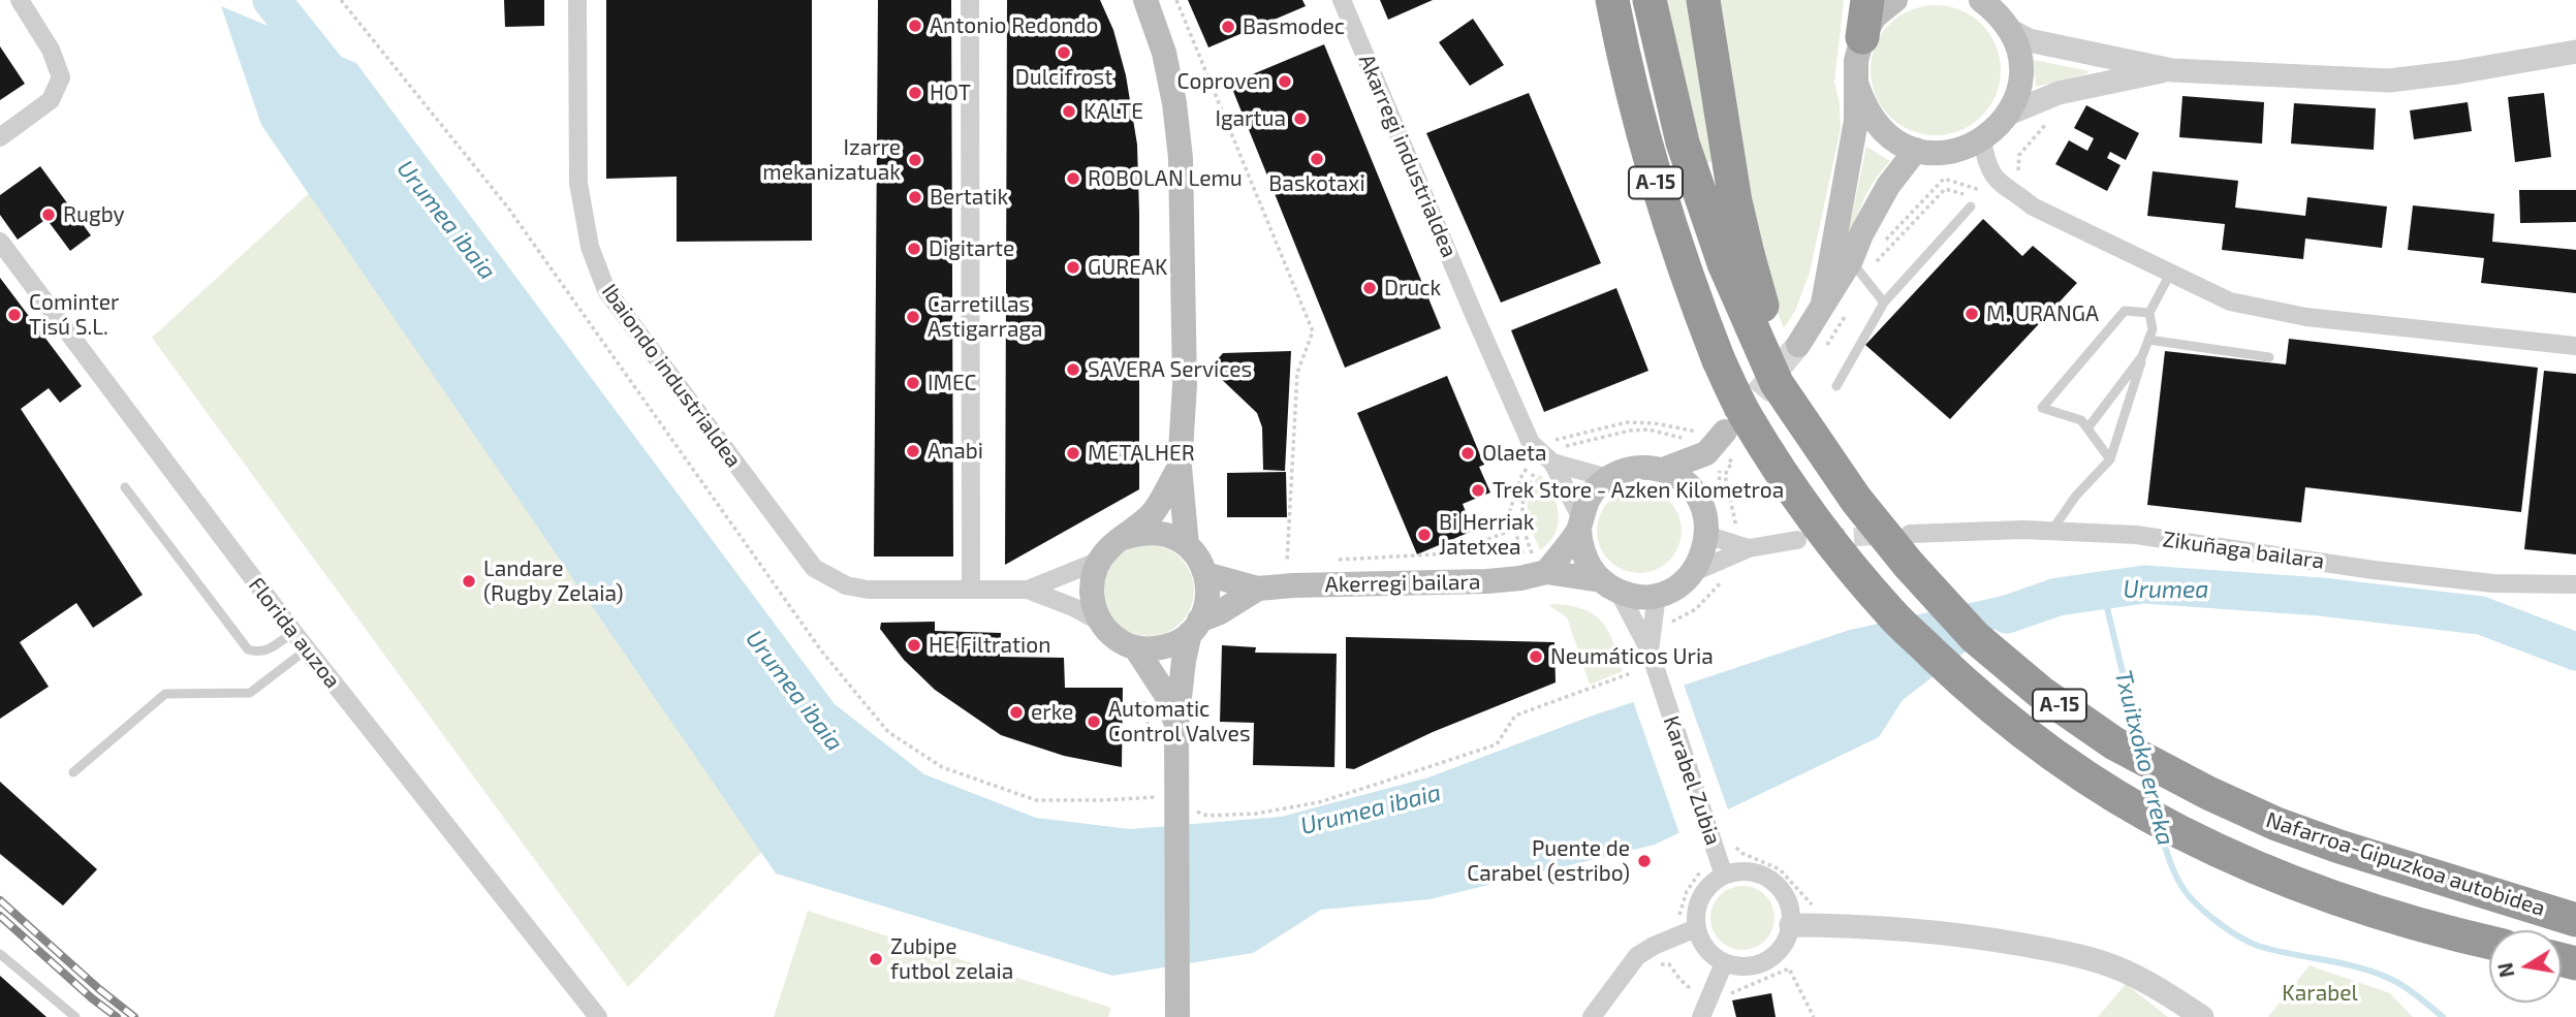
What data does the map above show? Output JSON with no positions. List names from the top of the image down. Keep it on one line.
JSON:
{"streets":{"highway":["A-15","Nafarroa-Gipuzkoa autobidea"],"main road":["Akerregi bailara"],"street":["Akarregi industrialdea","Ibaiondo industrialdea","Zikuñaga bailara","Florida auzoa","Karabel Zubia"]},"crossings":[["A-15","Nafarroa-Gipuzkoa autobidea"]],"water":["Urumea ibaia","Urumea","Txuitxoko erreka"],"parks":["Karabel"],"places":["Antonio Redondo","Basmodec","Dulcifrost","Coproven","HOT","KALTE","Igartua","Baskotaxi","Izarre mekanizatuak","ROBOLAN Lemu","Bertatik","Rugby","Digitarte","GUREAK","Druck","M. URANGA","Cominter Tisú S.L.","Carretillas Astigarraga","SAVERA Services","IMEC","Anabi","METALHER","Olaeta","Trek Store - Azken Kilometroa","Bi Herriak Jatetxea","Landare (Rugby Zelaia)","HE Filtration","Neumáticos Uria","erke","Automatic Control Valves","Puente de Carabel (estribo)","Zubipe futbol zelaia"],"north":"left"}
